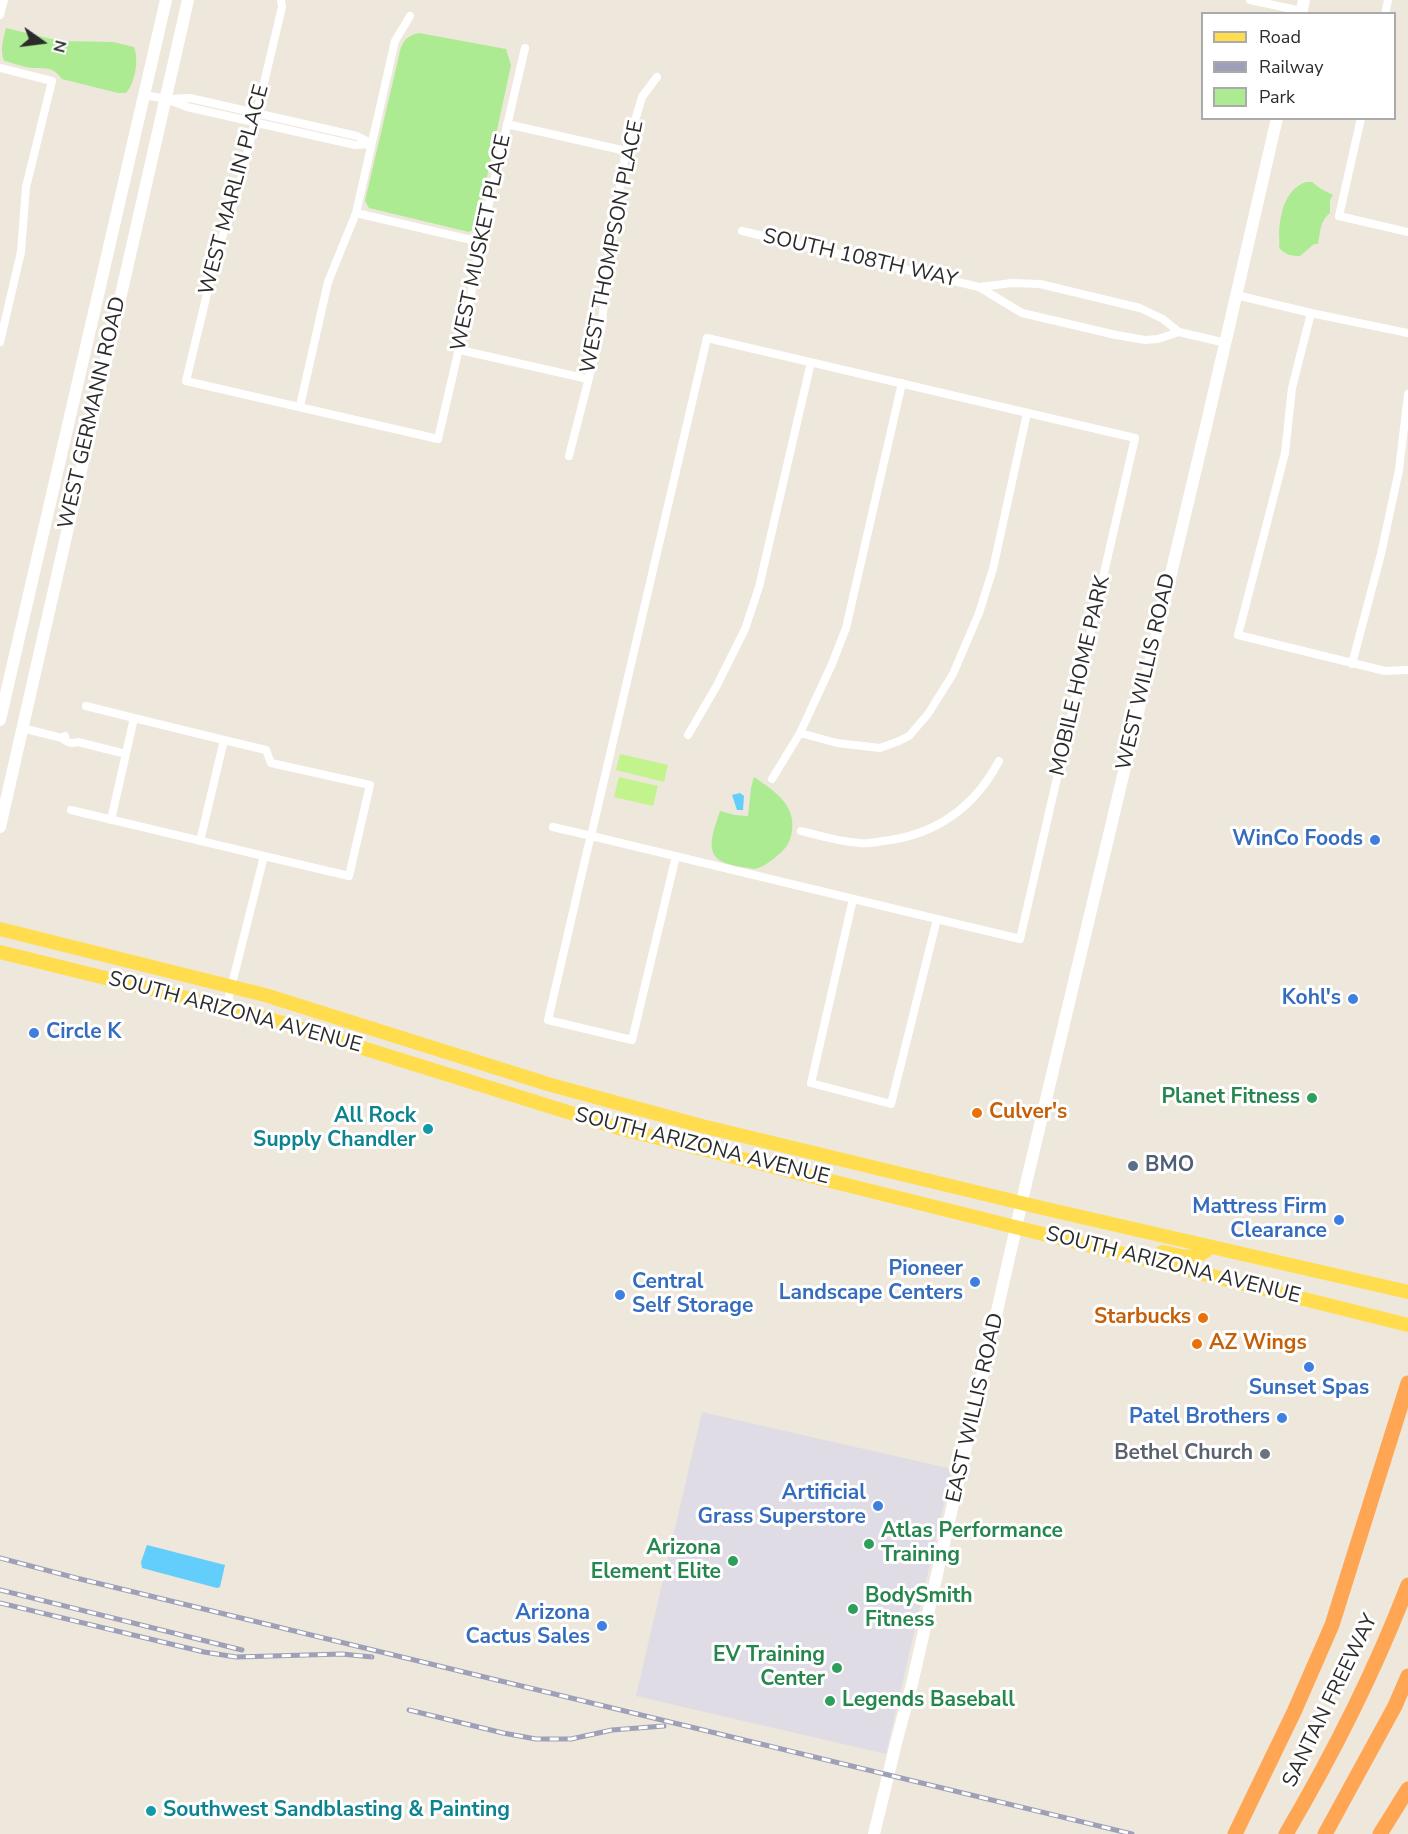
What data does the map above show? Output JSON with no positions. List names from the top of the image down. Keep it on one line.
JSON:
{"streets":{"highway":["SANTAN FREEWAY"],"main road":["SOUTH ARIZONA AVENUE"],"street":["WEST MARLIN PLACE","WEST MUSKET PLACE","WEST THOMPSON PLACE","SOUTH 108TH WAY","WEST GERMANN ROAD","WEST WILLIS ROAD","MOBILE HOME PARK","EAST WILLIS ROAD"]},"crossings":[["WEST MARLIN PLACE","WEST MUSKET PLACE"],["SOUTH 108TH WAY","WEST WILLIS ROAD"],["WEST WILLIS ROAD","SOUTH ARIZONA AVENUE"],["WEST WILLIS ROAD","EAST WILLIS ROAD"],["SOUTH ARIZONA AVENUE","EAST WILLIS ROAD"]],"places":["WinCo Foods","Kohl's","Circle K","Planet Fitness","Culver's","All Rock Supply Chandler","BMO","Mattress Firm Clearance","Pioneer Landscape Centers","Central Self Storage","Starbucks","AZ Wings","Sunset Spas","Patel Brothers","Bethel Church","Artificial Grass Superstore","Atlas Performance Training","Arizona Element Elite","BodySmith Fitness","Arizona Cactus Sales","EV Training Center","Legends Baseball","Southwest Sandblasting & Painting"],"legend":["Road","Railway","Park"],"north":"right"}
